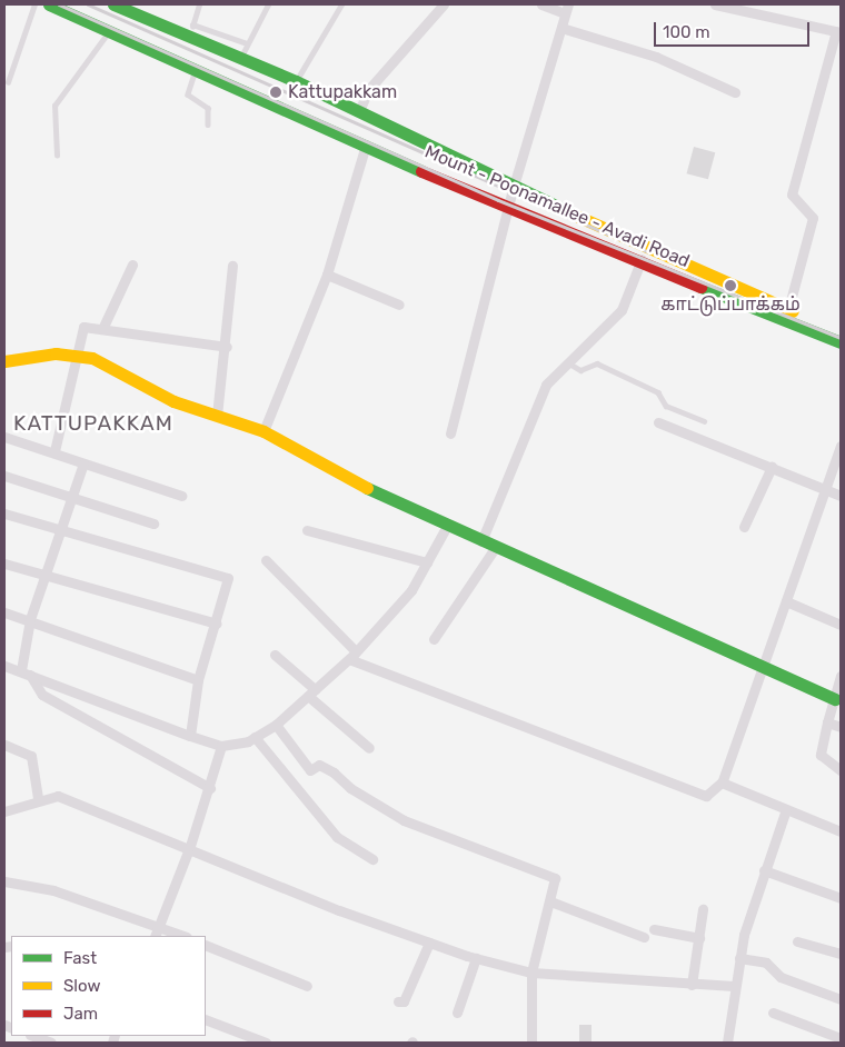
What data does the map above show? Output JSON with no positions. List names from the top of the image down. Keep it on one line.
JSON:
{"streets":{"main road":["Mount - Poonamallee - Avadi Road"]},"districts":["KATTUPAKKAM"],"places":["Kattupakkam","காட்டுப்பாக்கம்"],"legend":["Fast","Slow","Jam"],"scale_bar":"100 m"}
